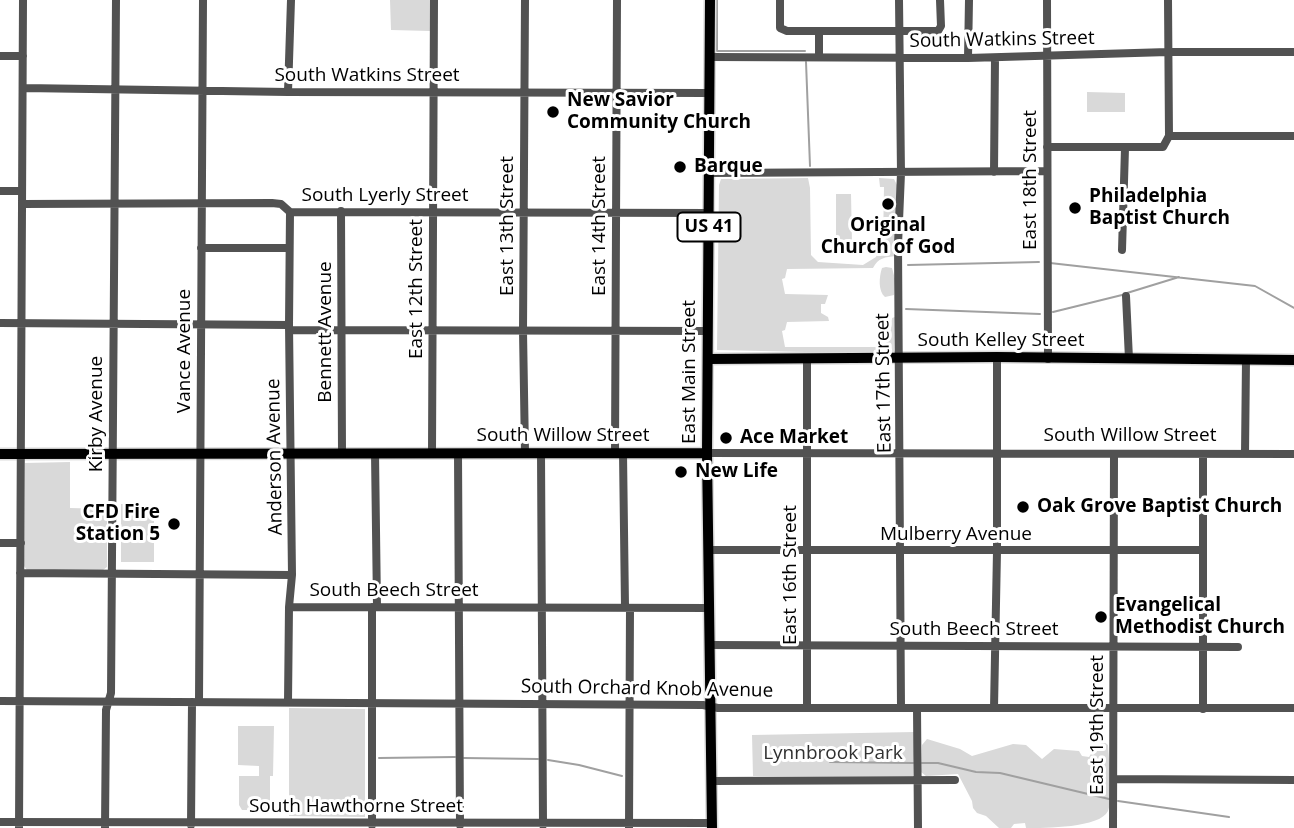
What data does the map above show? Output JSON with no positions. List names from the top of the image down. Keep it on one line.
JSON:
{"streets":{"main road":["US 41","South Kelley Street","East Main Street","South Willow Street"],"street":["South Watkins Street","East 18th Street","South Lyerly Street","East 13th Street","East 14th Street","East 12th Street","Bennett Avenue","Vance Avenue","East 17th Street","Kirby Avenue","Anderson Avenue","Mulberry Avenue","East 16th Street","South Beech Street","South Orchard Knob Avenue","East 19th Street","South Hawthorne Street"]},"crossings":[["South Watkins Street","East 18th Street"],["South Watkins Street","East 13th Street"],["South Watkins Street","East 14th Street"],["South Watkins Street","East 12th Street"],["South Watkins Street","Vance Avenue"],["South Watkins Street","East Main Street"],["South Watkins Street","East 17th Street"],["South Watkins Street","Kirby Avenue"],["East 18th Street","South Kelley Street"],["South Lyerly Street","East 13th Street"],["South Lyerly Street","East 14th Street"],["South Lyerly Street","East 12th Street"],["South Lyerly Street","Bennett Avenue"],["South Lyerly Street","Vance Avenue"],["South Lyerly Street","East Main Street"],["South Lyerly Street","Kirby Avenue"],["South Lyerly Street","Anderson Avenue"],["East 13th Street","South Willow Street"],["East 14th Street","South Willow Street"],["East 14th Street","South Beech Street"],["East 14th Street","South Orchard Knob Avenue"],["East 14th Street","South Hawthorne Street"],["East 12th Street","South Willow Street"],["Bennett Avenue","South Willow Street"],["South Kelley Street","East Main Street"],["South Kelley Street","East 17th Street"],["South Kelley Street","East 16th Street"],["Vance Avenue","South Willow Street"],["Vance Avenue","South Beech Street"],["Vance Avenue","South Orchard Knob Avenue"],["Vance Avenue","South Hawthorne Street"],["East Main Street","South Willow Street"],["East Main Street","Mulberry Avenue"],["East Main Street","South Beech Street"],["East Main Street","South Orchard Knob Avenue"],["East Main Street","South Hawthorne Street"],["East 17th Street","South Willow Street"],["East 17th Street","Mulberry Avenue"],["East 17th Street","South Beech Street"],["East 17th Street","South Orchard Knob Avenue"],["Kirby Avenue","South Willow Street"],["Kirby Avenue","South Beech Street"],["Kirby Avenue","South Orchard Knob Avenue"],["Kirby Avenue","South Hawthorne Street"],["South Willow Street","Anderson Avenue"],["South Willow Street","East 16th Street"],["South Willow Street","East 19th Street"],["Anderson Avenue","South Beech Street"],["Anderson Avenue","South Orchard Knob Avenue"],["Mulberry Avenue","East 16th Street"],["Mulberry Avenue","East 19th Street"],["East 16th Street","South Beech Street"],["East 16th Street","South Orchard Knob Avenue"],["South Beech Street","East 19th Street"],["South Orchard Knob Avenue","East 19th Street"]],"parks":["Lynnbrook Park"],"places":["New Savior Community Church","Barque","Original Church of God","Philadelphia Baptist Church","Ace Market","New Life","Oak Grove Baptist Church","CFD Fire Station 5","Evangelical Methodist Church"]}
